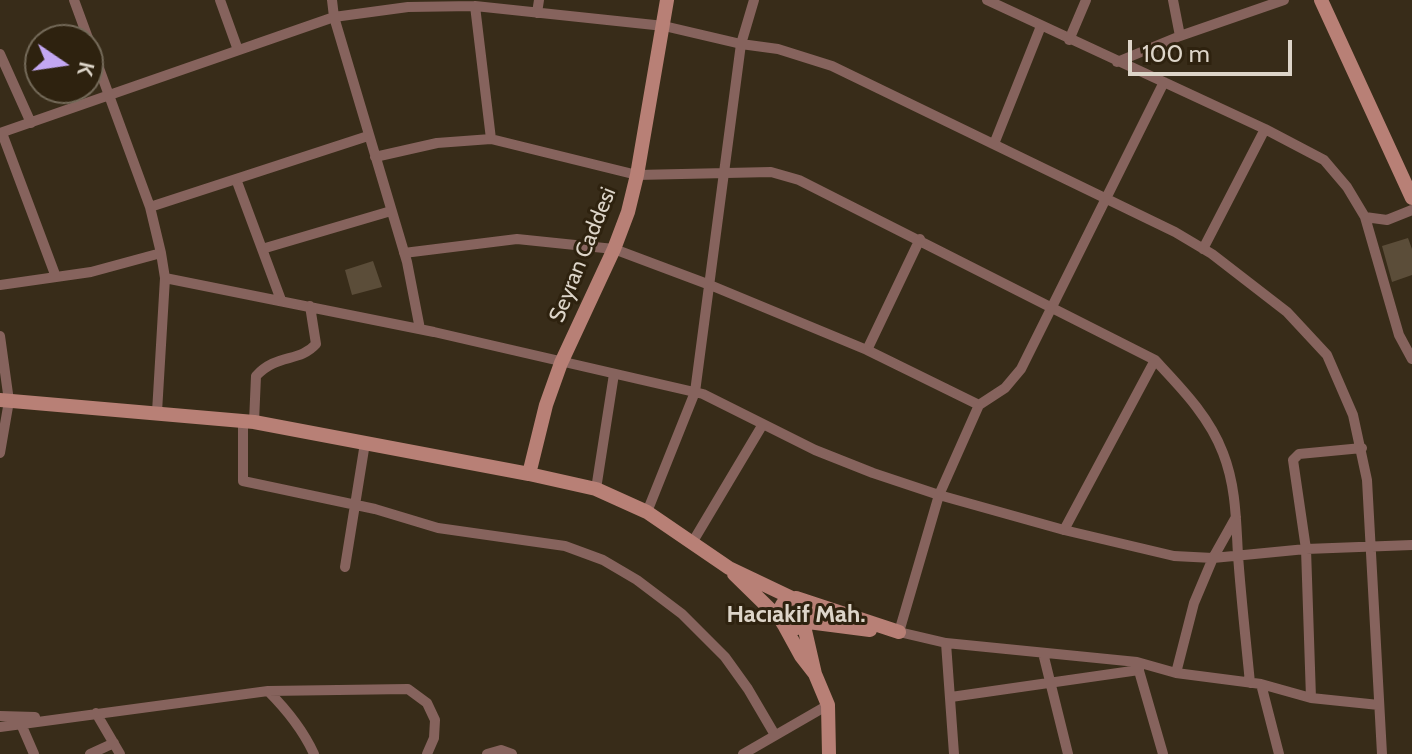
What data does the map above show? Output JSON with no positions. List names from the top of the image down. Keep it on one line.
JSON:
{"streets":{"street":["Seyran Caddesi"]},"districts":["Hacıakif Mah."],"scale_bar":"100 m","north":"right"}
